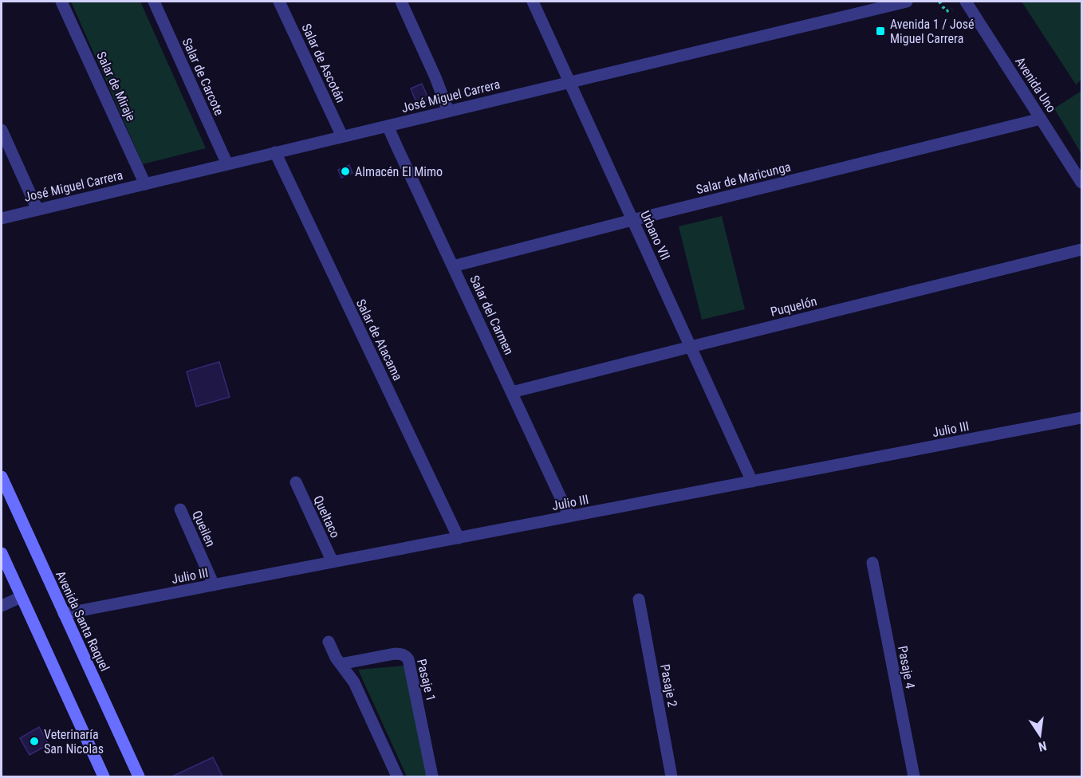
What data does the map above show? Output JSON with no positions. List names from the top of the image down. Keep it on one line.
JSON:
{"streets":{"main road":["Avenida Santa Raquel"],"street":["Salar de Ascotán","Salar de Carcote","Avenida Uno","Salar de Miraje","José Miguel Carrera","Salar de Maricunga","Urbano VII","Puquelón","Salar del Carmen","Salar de Atacama","Julio III","Queltaco","Queilen","Pasaje 4","Pasaje 1","Pasaje 2"]},"crossings":[["Salar de Ascotán","José Miguel Carrera"],["Salar de Carcote","José Miguel Carrera"],["Avenida Uno","Salar de Maricunga"],["Salar de Miraje","José Miguel Carrera"],["José Miguel Carrera","Urbano VII"],["José Miguel Carrera","Salar del Carmen"],["José Miguel Carrera","Salar de Atacama"],["Salar de Maricunga","Urbano VII"],["Salar de Maricunga","Salar del Carmen"],["Urbano VII","Puquelón"],["Urbano VII","Julio III"],["Puquelón","Salar del Carmen"],["Salar del Carmen","Julio III"],["Salar de Atacama","Julio III"],["Julio III","Queltaco"],["Julio III","Queilen"],["Julio III","Avenida Santa Raquel"]],"places":{"transit":["Avenida 1 / José Miguel Carrera"],"other":["Almacén El Mimo","Veterinaría San Nicolas"]},"north":"bottom"}
